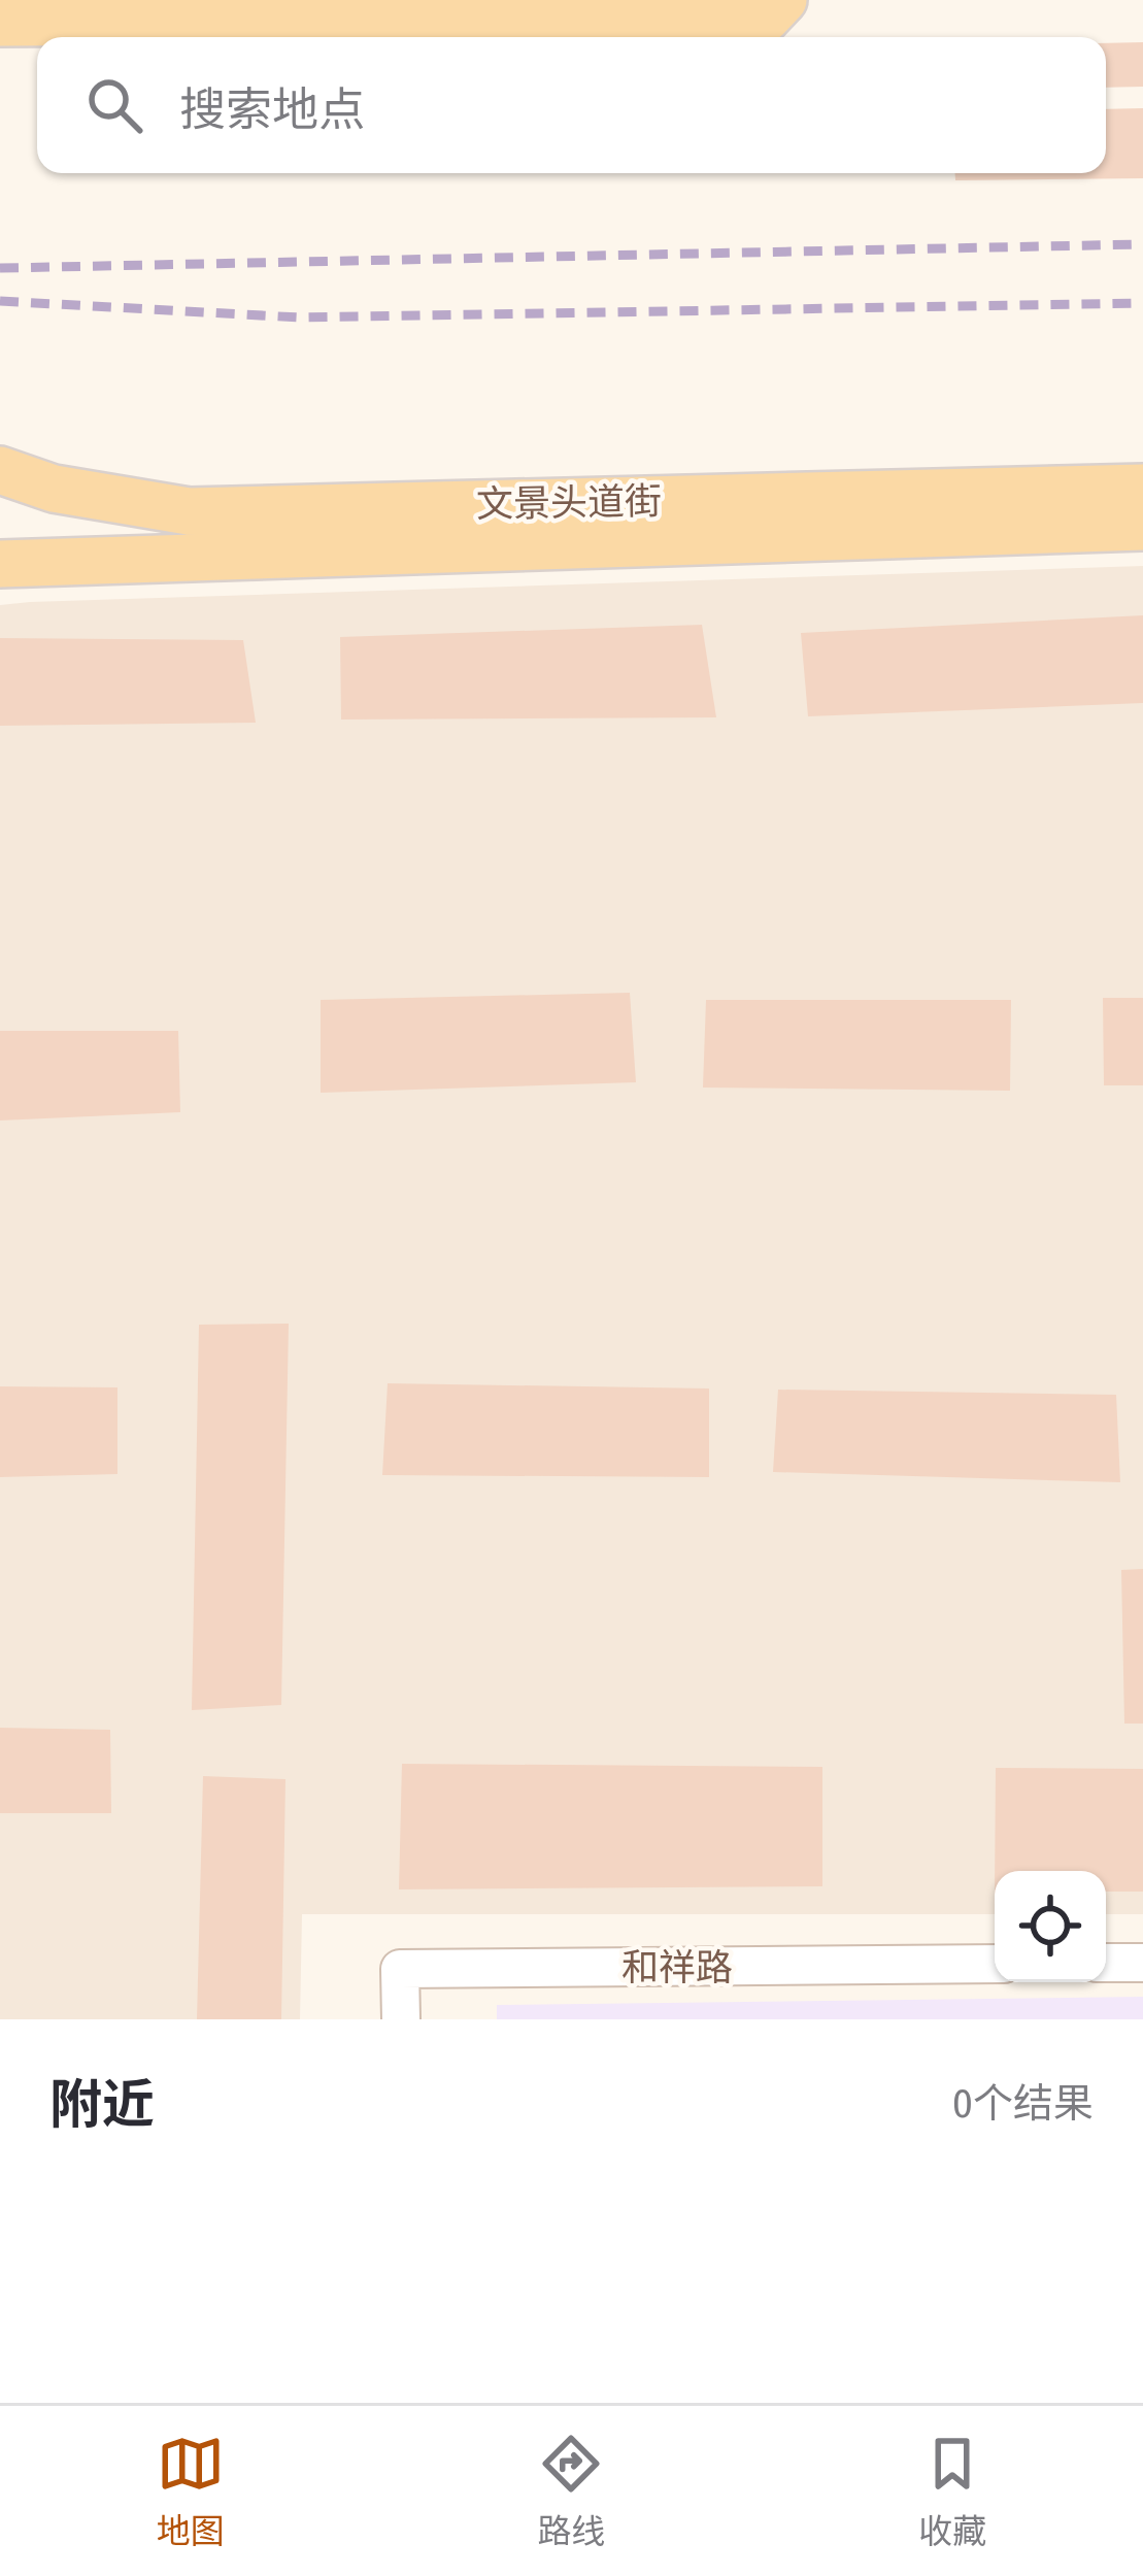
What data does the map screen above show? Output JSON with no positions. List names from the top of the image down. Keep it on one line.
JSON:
{"streets":{"main road":["文景头道街"],"street":["和祥路"]},"page":{"search":"搜索地点","heading":["附近","0个结果"],"nav":["地图","路线","收藏"]}}
